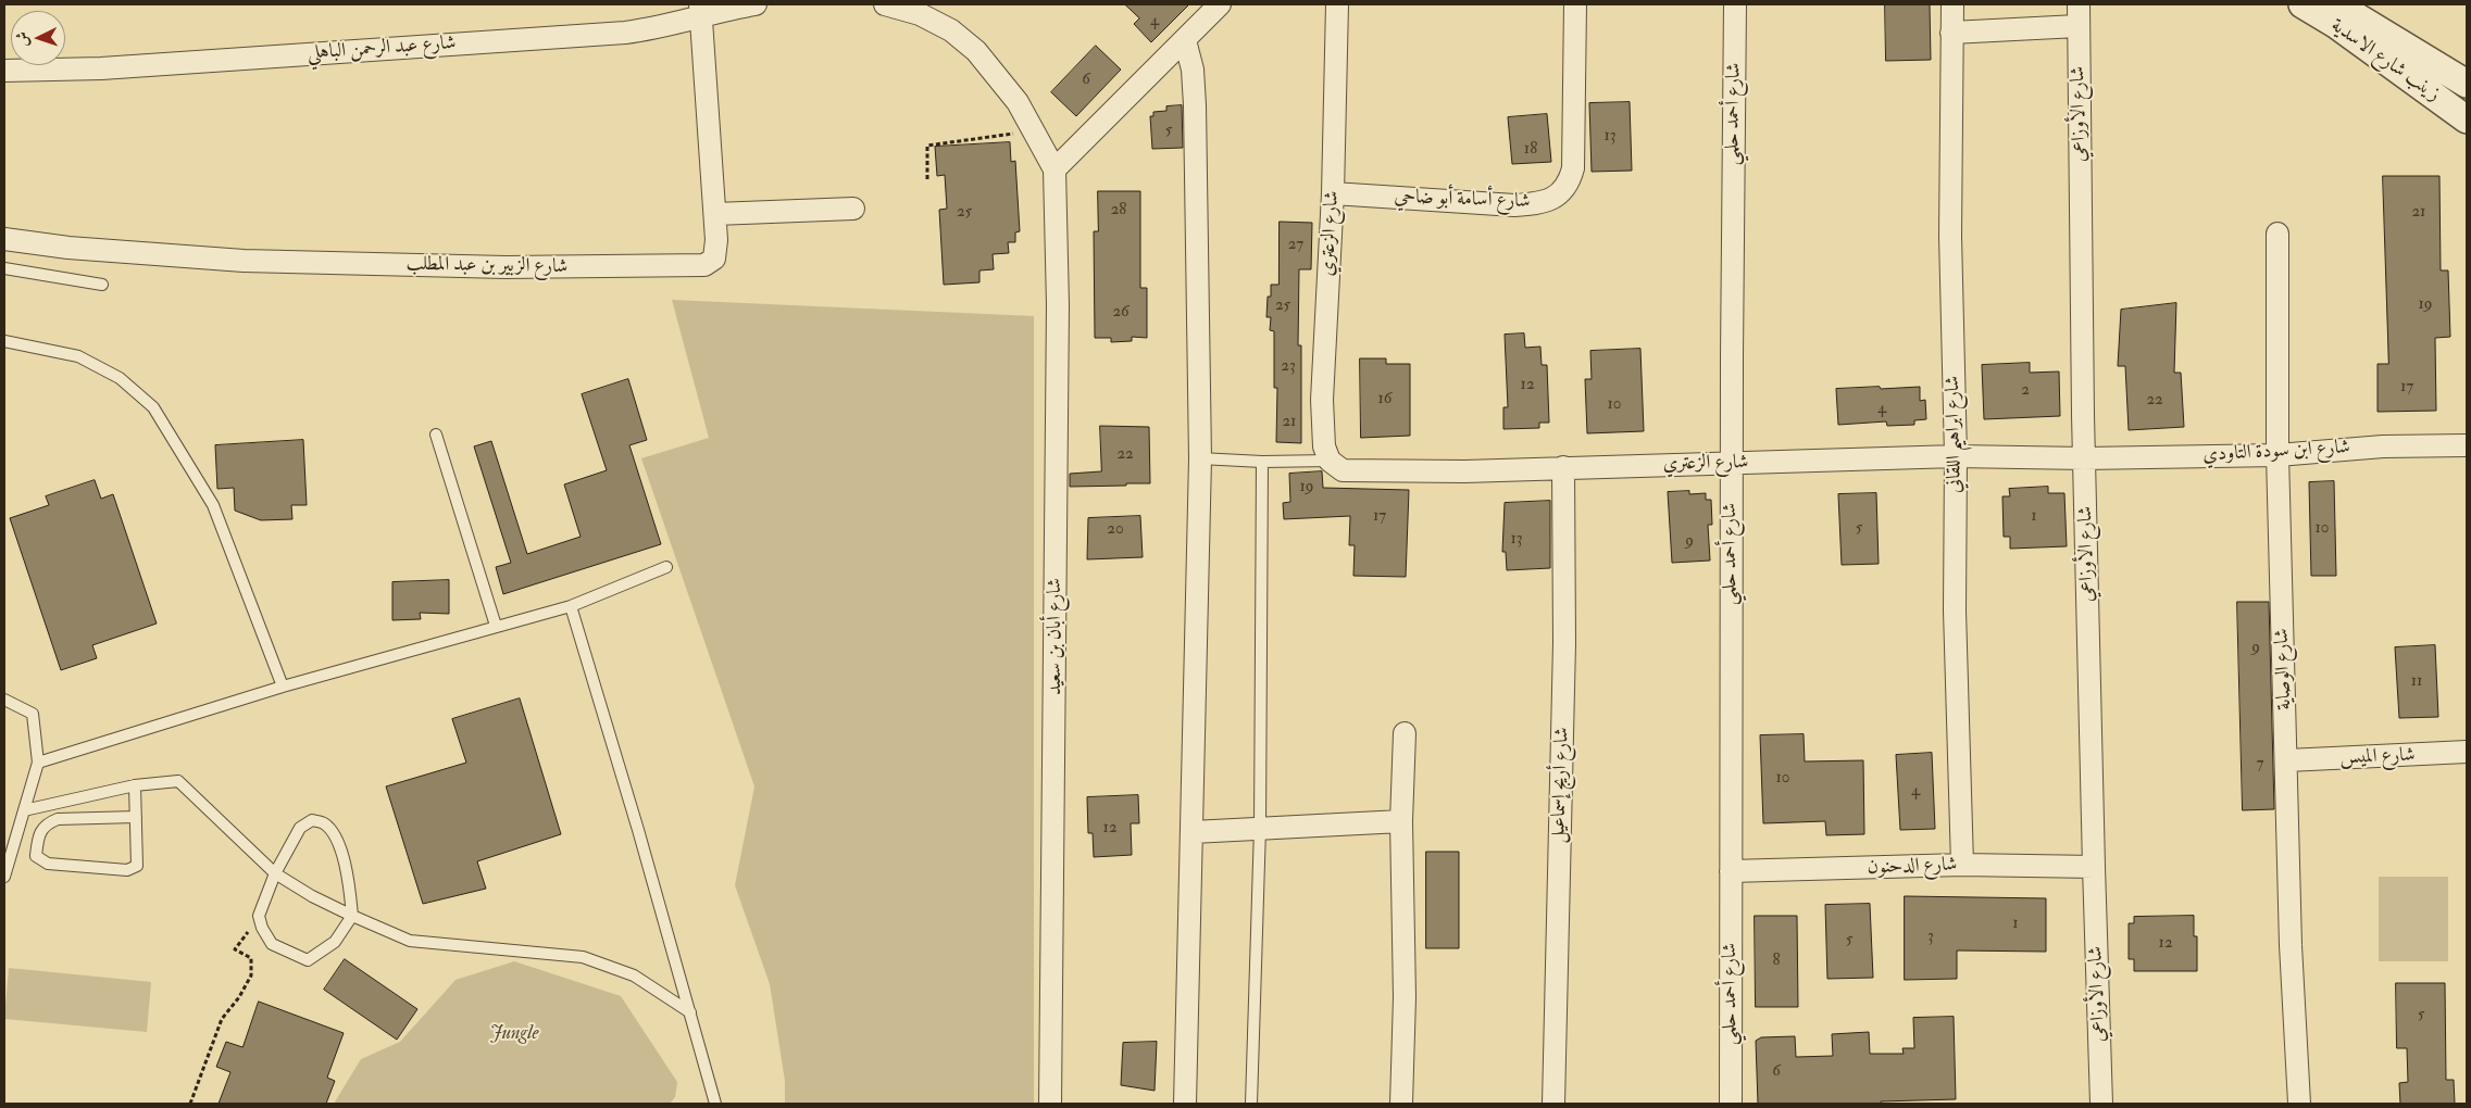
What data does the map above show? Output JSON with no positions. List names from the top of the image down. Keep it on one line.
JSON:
{"streets":{"street":["شارع عبد الرحمن الباهلي","زينب شارع الاسدية","شارع أحمد حلمي","شارع الأوزاعي","شارع أسامة أبو ضاحي","شارع الزعتري","شارع الزبير بن عبد المطلب","شارع ابراهيم اللقاني","شارع ابن سودة التاودي","شارع أبان بن سعيد","شارع الوصاية","شارع الميس","شارع أريج إسماعيل","شارع الدحنون"]},"crossings":[["شارع عبد الرحمن الباهلي","شارع الزبير بن عبد المطلب"],["شارع أحمد حلمي","شارع الزعتري"],["شارع أحمد حلمي","شارع الدحنون"],["شارع الأوزاعي","شارع الزعتري"],["شارع الأوزاعي","شارع ابن سودة التاودي"],["شارع الأوزاعي","شارع الدحنون"],["شارع أسامة أبو ضاحي","شارع الزعتري"],["شارع الزعتري","شارع ابراهيم اللقاني"],["شارع الزعتري","شارع ابن سودة التاودي"],["شارع الزعتري","شارع أريج إسماعيل"],["شارع ابراهيم اللقاني","شارع الدحنون"],["شارع ابن سودة التاودي","شارع الوصاية"],["شارع الوصاية","شارع الميس"]],"parks":["Jungle"],"house_numbers":["4","6","5","13","18","28","25","21","27","19","25","26","23","12","17","2","16","22","10","4","21","22","19","17","1","5","10","20","13","9","9","11","7","10","4","12","1","3","5","12","8","5","6"],"north":"left"}
